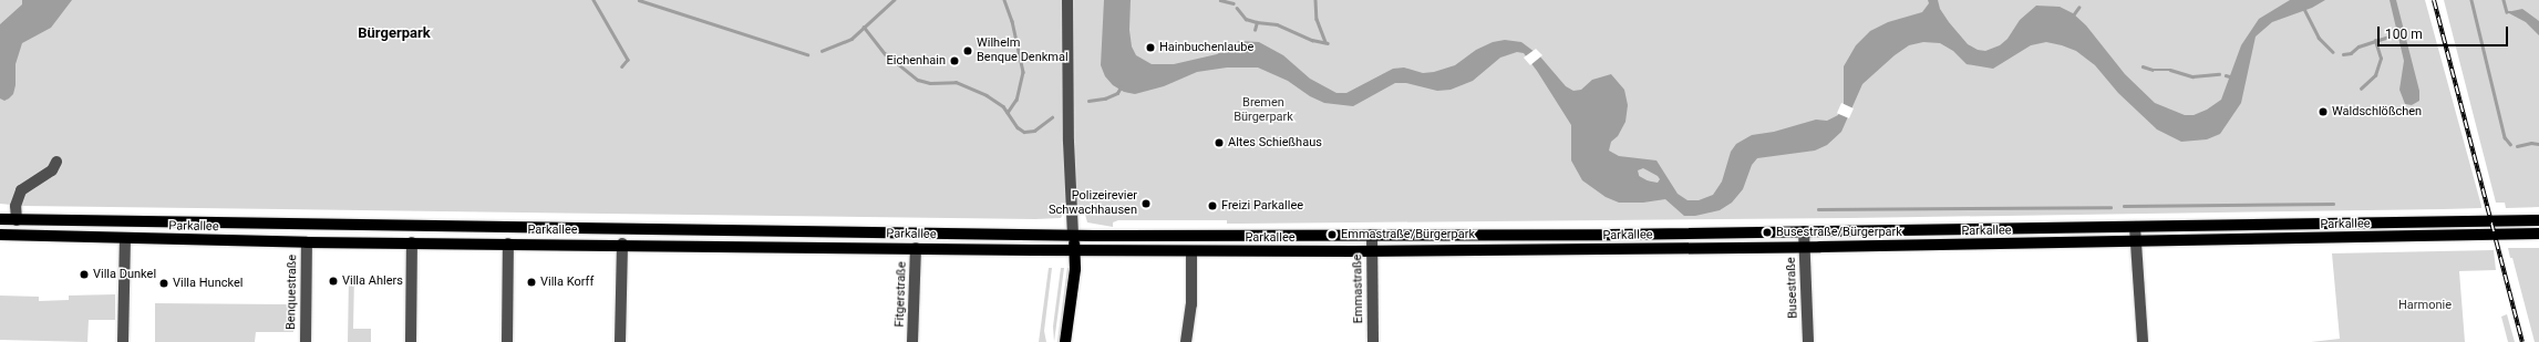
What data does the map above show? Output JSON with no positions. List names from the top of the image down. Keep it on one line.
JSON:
{"streets":{"main road":["Parkallee"],"street":["Busestraße","Emmastraße","Benquestraße","Fitgerstraße"]},"crossings":[["Parkallee","Busestraße"],["Parkallee","Emmastraße"],["Parkallee","Benquestraße"],["Parkallee","Fitgerstraße"]],"districts":["Bürgerpark"],"parks":["Bremen Bürgerpark","Harmonie"],"places":["Hainbuchenlaube","Wilhelm Benque Denkmal","Eichenhain","Waldschlößchen","Altes Schießhaus","Polizeirevier Schwachhausen","Freizi Parkallee","Busestraße/Bürgerpark","Emmastraße/Bürgerpark","Villa Dunkel","Villa Ahlers","Villa Korff","Villa Hunckel"],"scale_bar":"100 m"}
